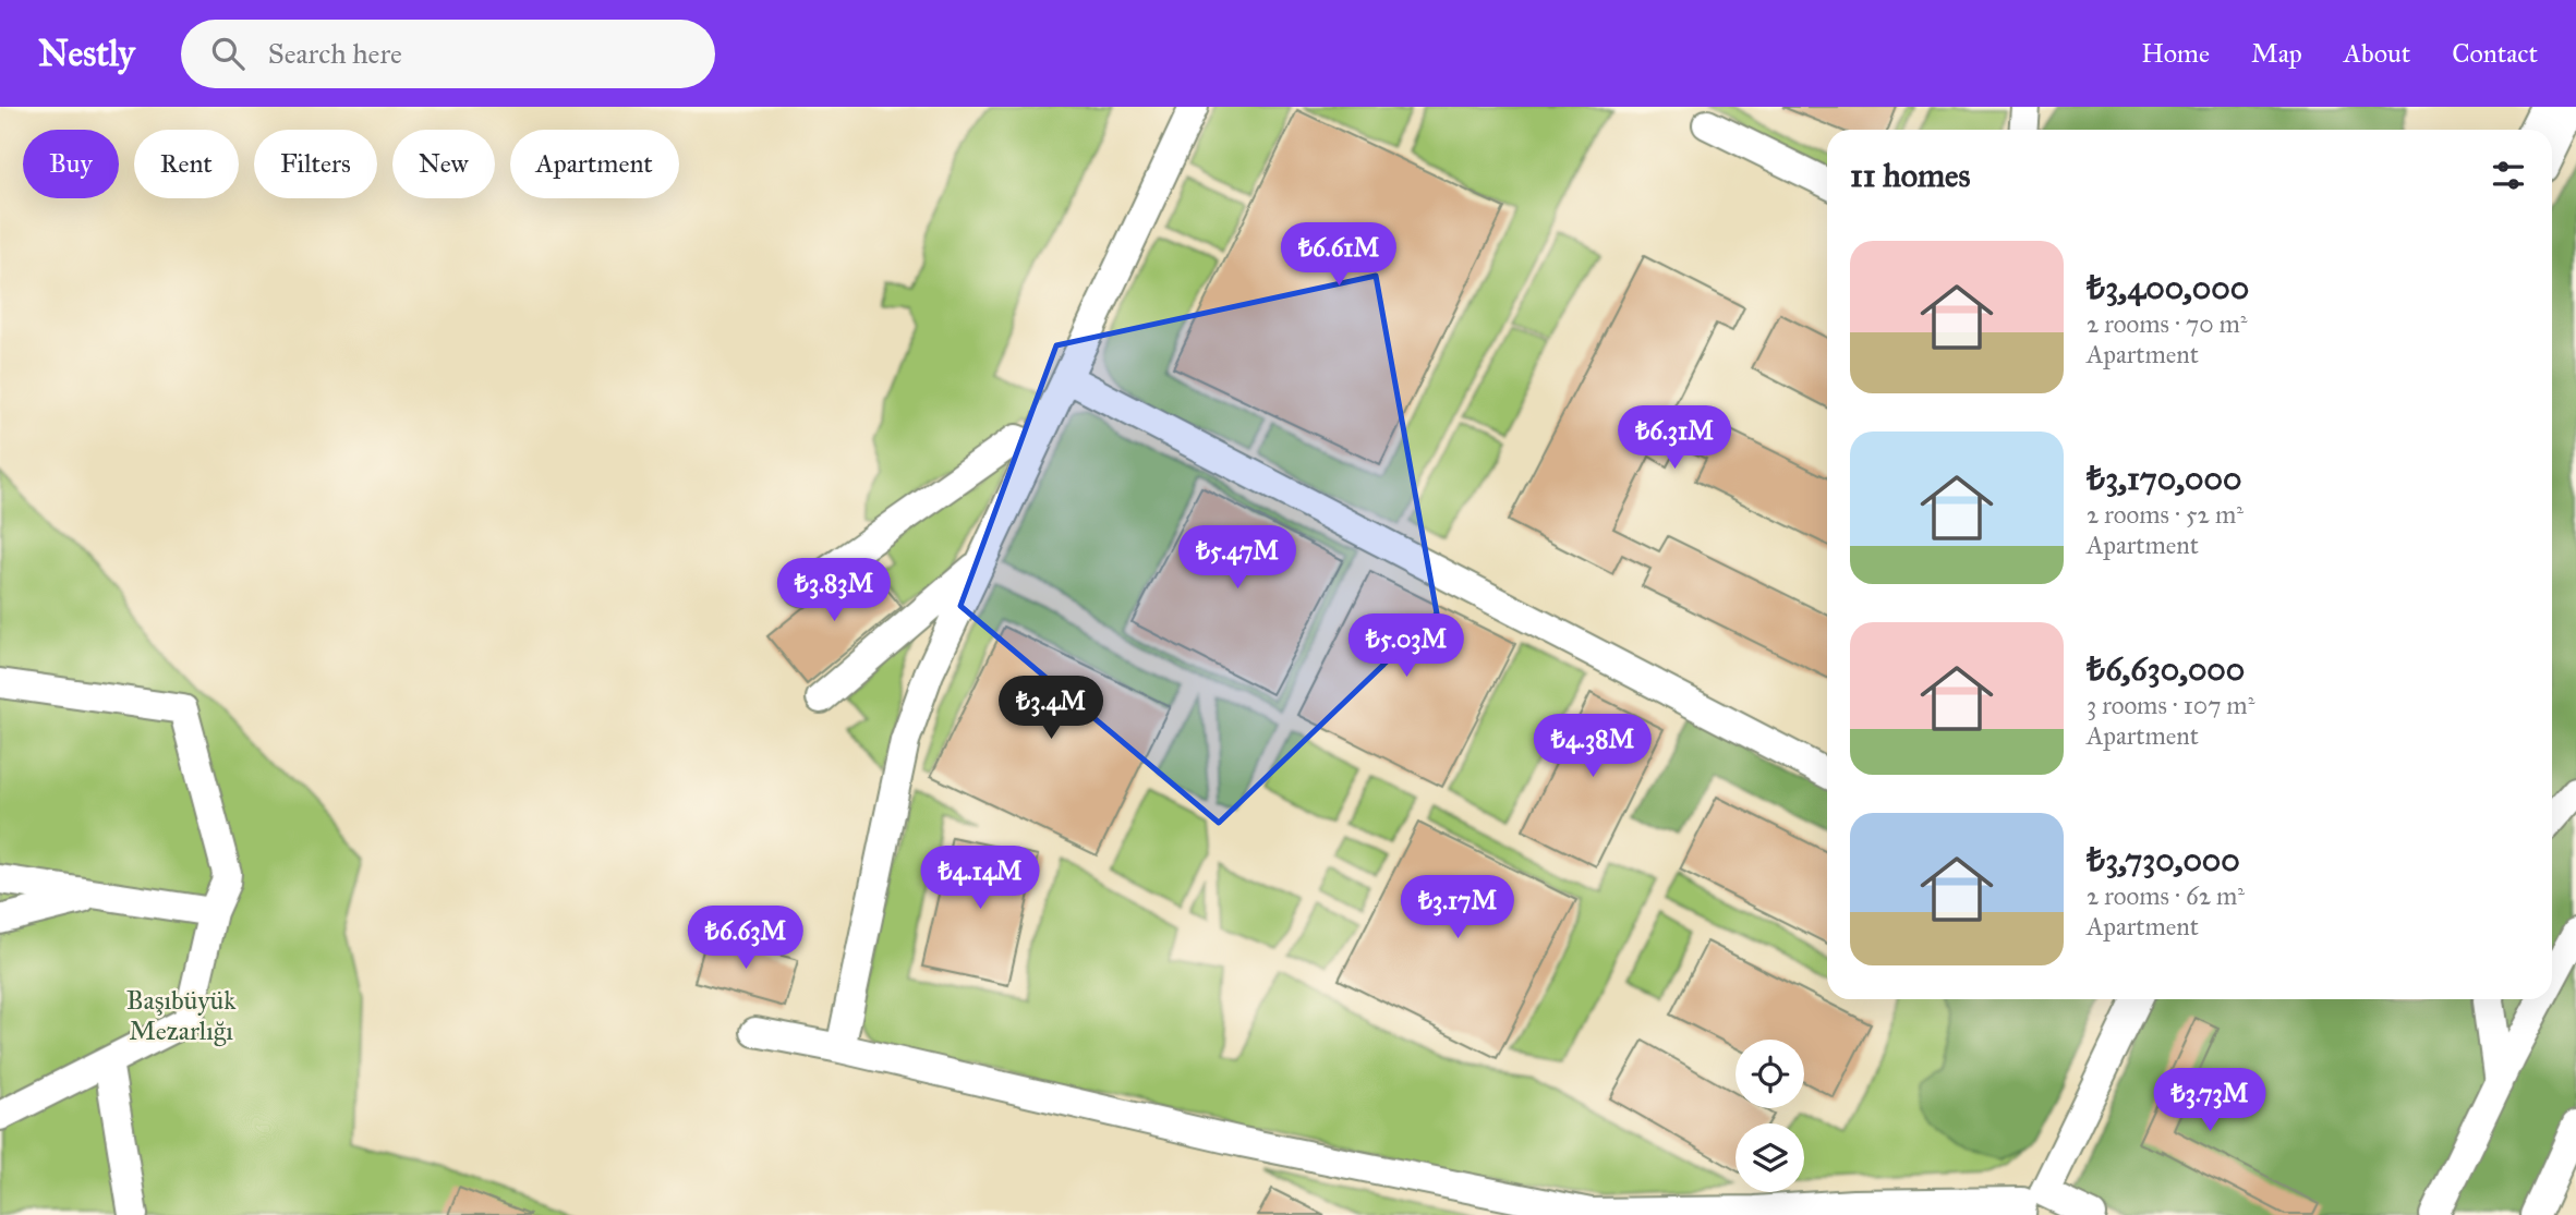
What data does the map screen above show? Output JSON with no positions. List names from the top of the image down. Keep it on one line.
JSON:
{"parks":["Başıbüyük Mezarlığı"],"page":{"header":"Nestly","search":"Search here","nav":["Home","Map","About","Contact"],"chip":["Buy","Rent","Filters","New","Apartment"],"heading":"11 homes","list":[{"name":"₺3,400,000","note":"2 rooms · 70 m² · Apartment"},{"name":"₺3,170,000","note":"2 rooms · 52 m² · Apartment"},{"name":"₺6,630,000","note":"3 rooms · 107 m² · Apartment"},{"name":"₺3,730,000","note":"2 rooms · 62 m² · Apartment"}],"price":["₺6.61M","₺6.31M","₺5.47M","₺3.83M","₺5.03M","₺3.4M","₺4.38M","₺4.14M","₺3.17M","₺6.63M","₺3.73M"]}}
